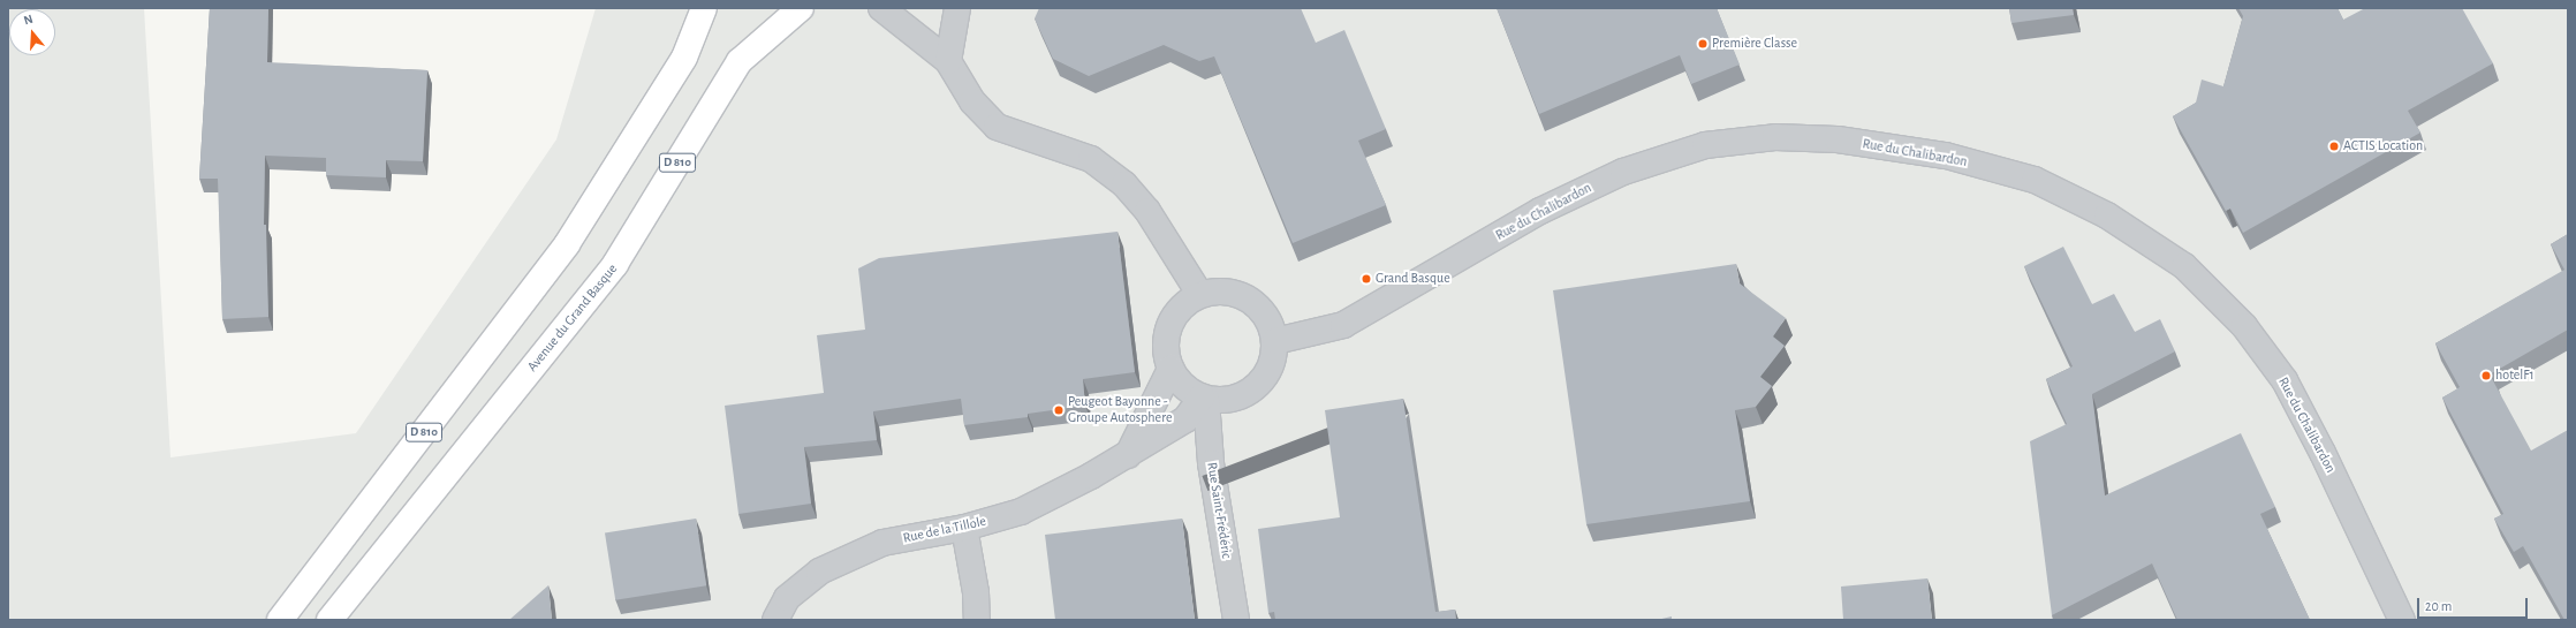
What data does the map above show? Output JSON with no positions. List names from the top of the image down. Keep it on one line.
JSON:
{"streets":{"main road":["D 810","Avenue du Grand Basque"],"street":["Rue du Chalibardon","Rue Saint-Frédéric","Rue de la Tillole"]},"crossings":[["Rue du Chalibardon","Rue Saint-Frédéric"],["Rue du Chalibardon","Rue de la Tillole"],["Rue Saint-Frédéric","Rue de la Tillole"]],"places":["Première Classe","ACTIS Location","Grand Basque","hotelF1","Peugeot Bayonne - Groupe Autosphere"],"scale_bar":"20 m","north":"top"}
